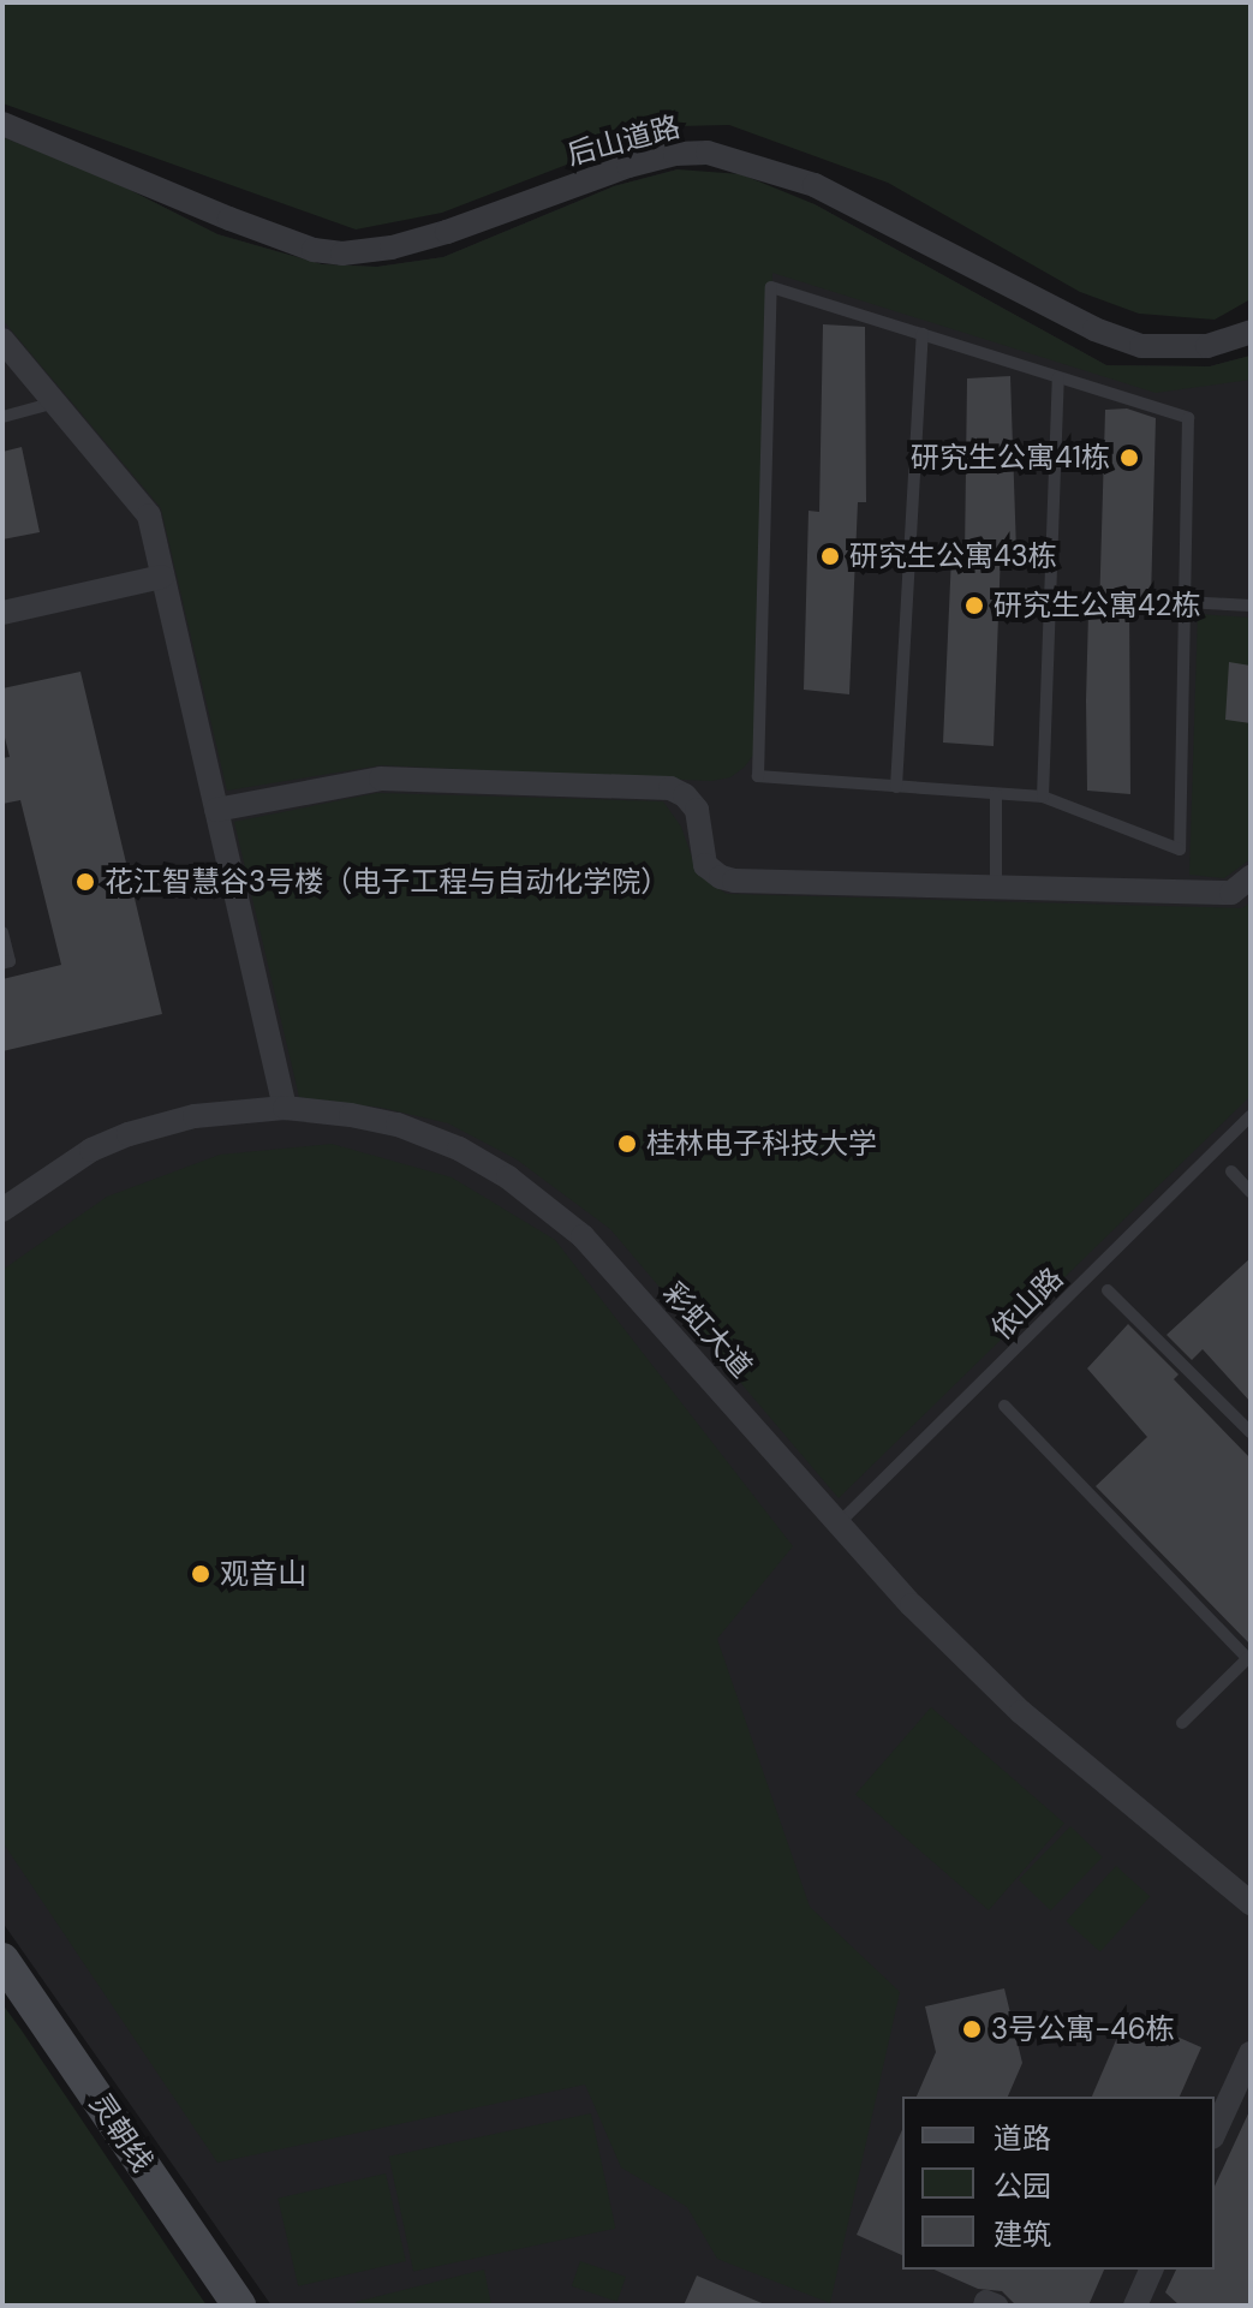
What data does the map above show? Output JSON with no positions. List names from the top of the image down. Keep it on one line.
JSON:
{"streets":{"main road":["灵朝线"],"street":["后山道路","彩虹大道"],"lane":["依山路"]},"crossings":[["依山路","彩虹大道"]],"places":["研究生公寓41栋","研究生公寓43栋","研究生公寓42栋","花江智慧谷3号楼（电子工程与自动化学院）","桂林电子科技大学","观音山","3号公寓-46栋"],"legend":["道路","公园","建筑"]}
